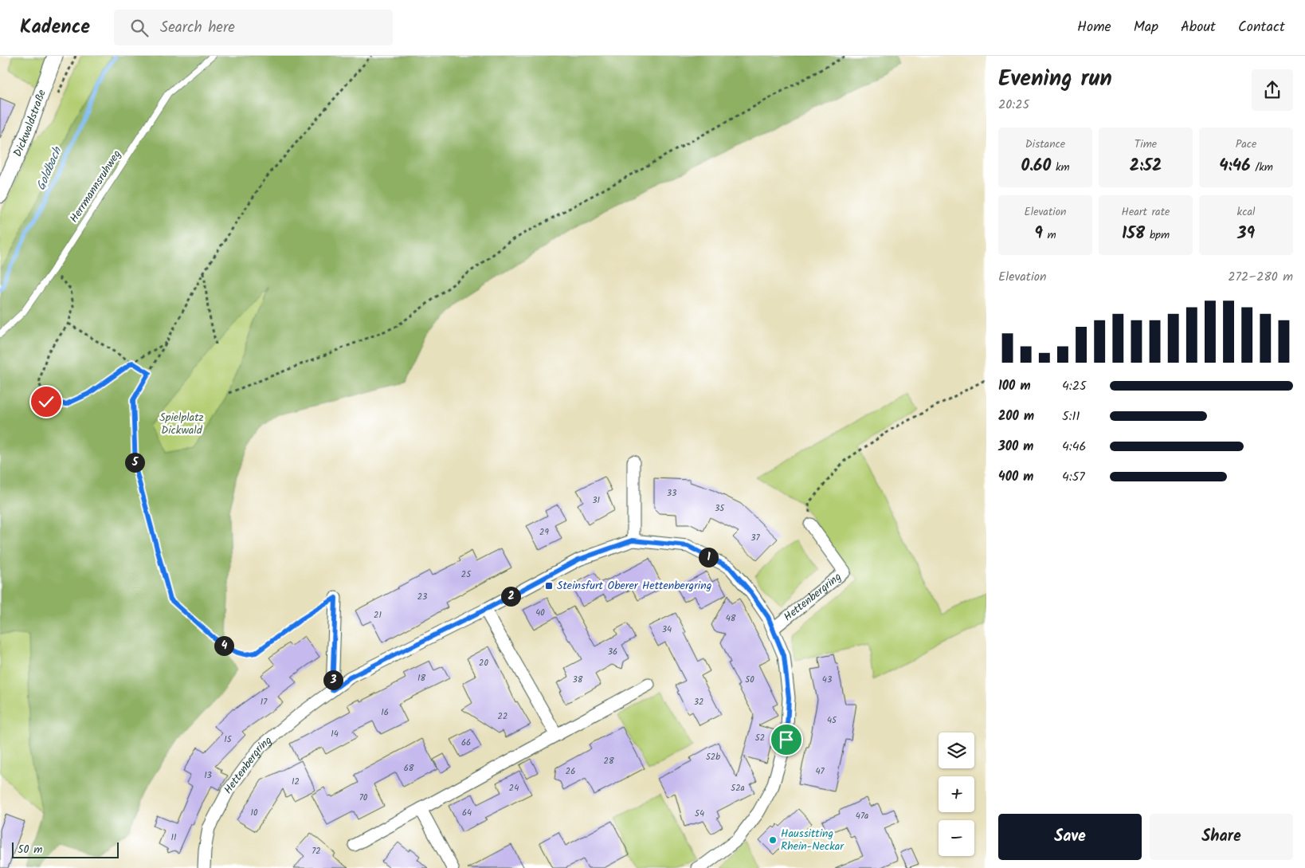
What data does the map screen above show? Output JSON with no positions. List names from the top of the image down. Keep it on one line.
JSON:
{"streets":{"street":["Dickwaldstraße","Hettenbergring"],"lane":["Herrmannsruhweg"]},"water":["Goldbach"],"parks":["Spielplatz Dickwald"],"places":{"transit":["Steinsfurt Oberer Hettenbergring"],"other":["Haussitting Rhein-Neckar"]},"house_numbers":["33","31","35","29","37","25","23","40","21","48","34","36","20","18","38","50","43","17","32","16","22","45","14","52","15","66","52b","28","68","26","47","13","12","24","52a","70","10","64","54","47a","11","72"],"scale_bar":"50 m","page":{"header":"Kadence","search":"Search here","nav":["Home","Map","About","Contact"],"heading":["Evening run","20:25"],"stats":[["Distance","0.60 km"],["Time","2:52"],["Pace","4:46 /km"],["Elevation","9 m"],["Heart rate","158 bpm"],["kcal","39"]],"chart":["Elevation","272–280 m"],"list":[{"name":"100 m","note":"4:25"},{"name":"200 m","note":"5:11"},{"name":"300 m","note":"4:46"},{"name":"400 m","note":"4:57"}],"pins":["5","1","2","4","3"],"map_buttons":["+","−"],"buttons":["Save","Share"],"scale":"50 m"}}
